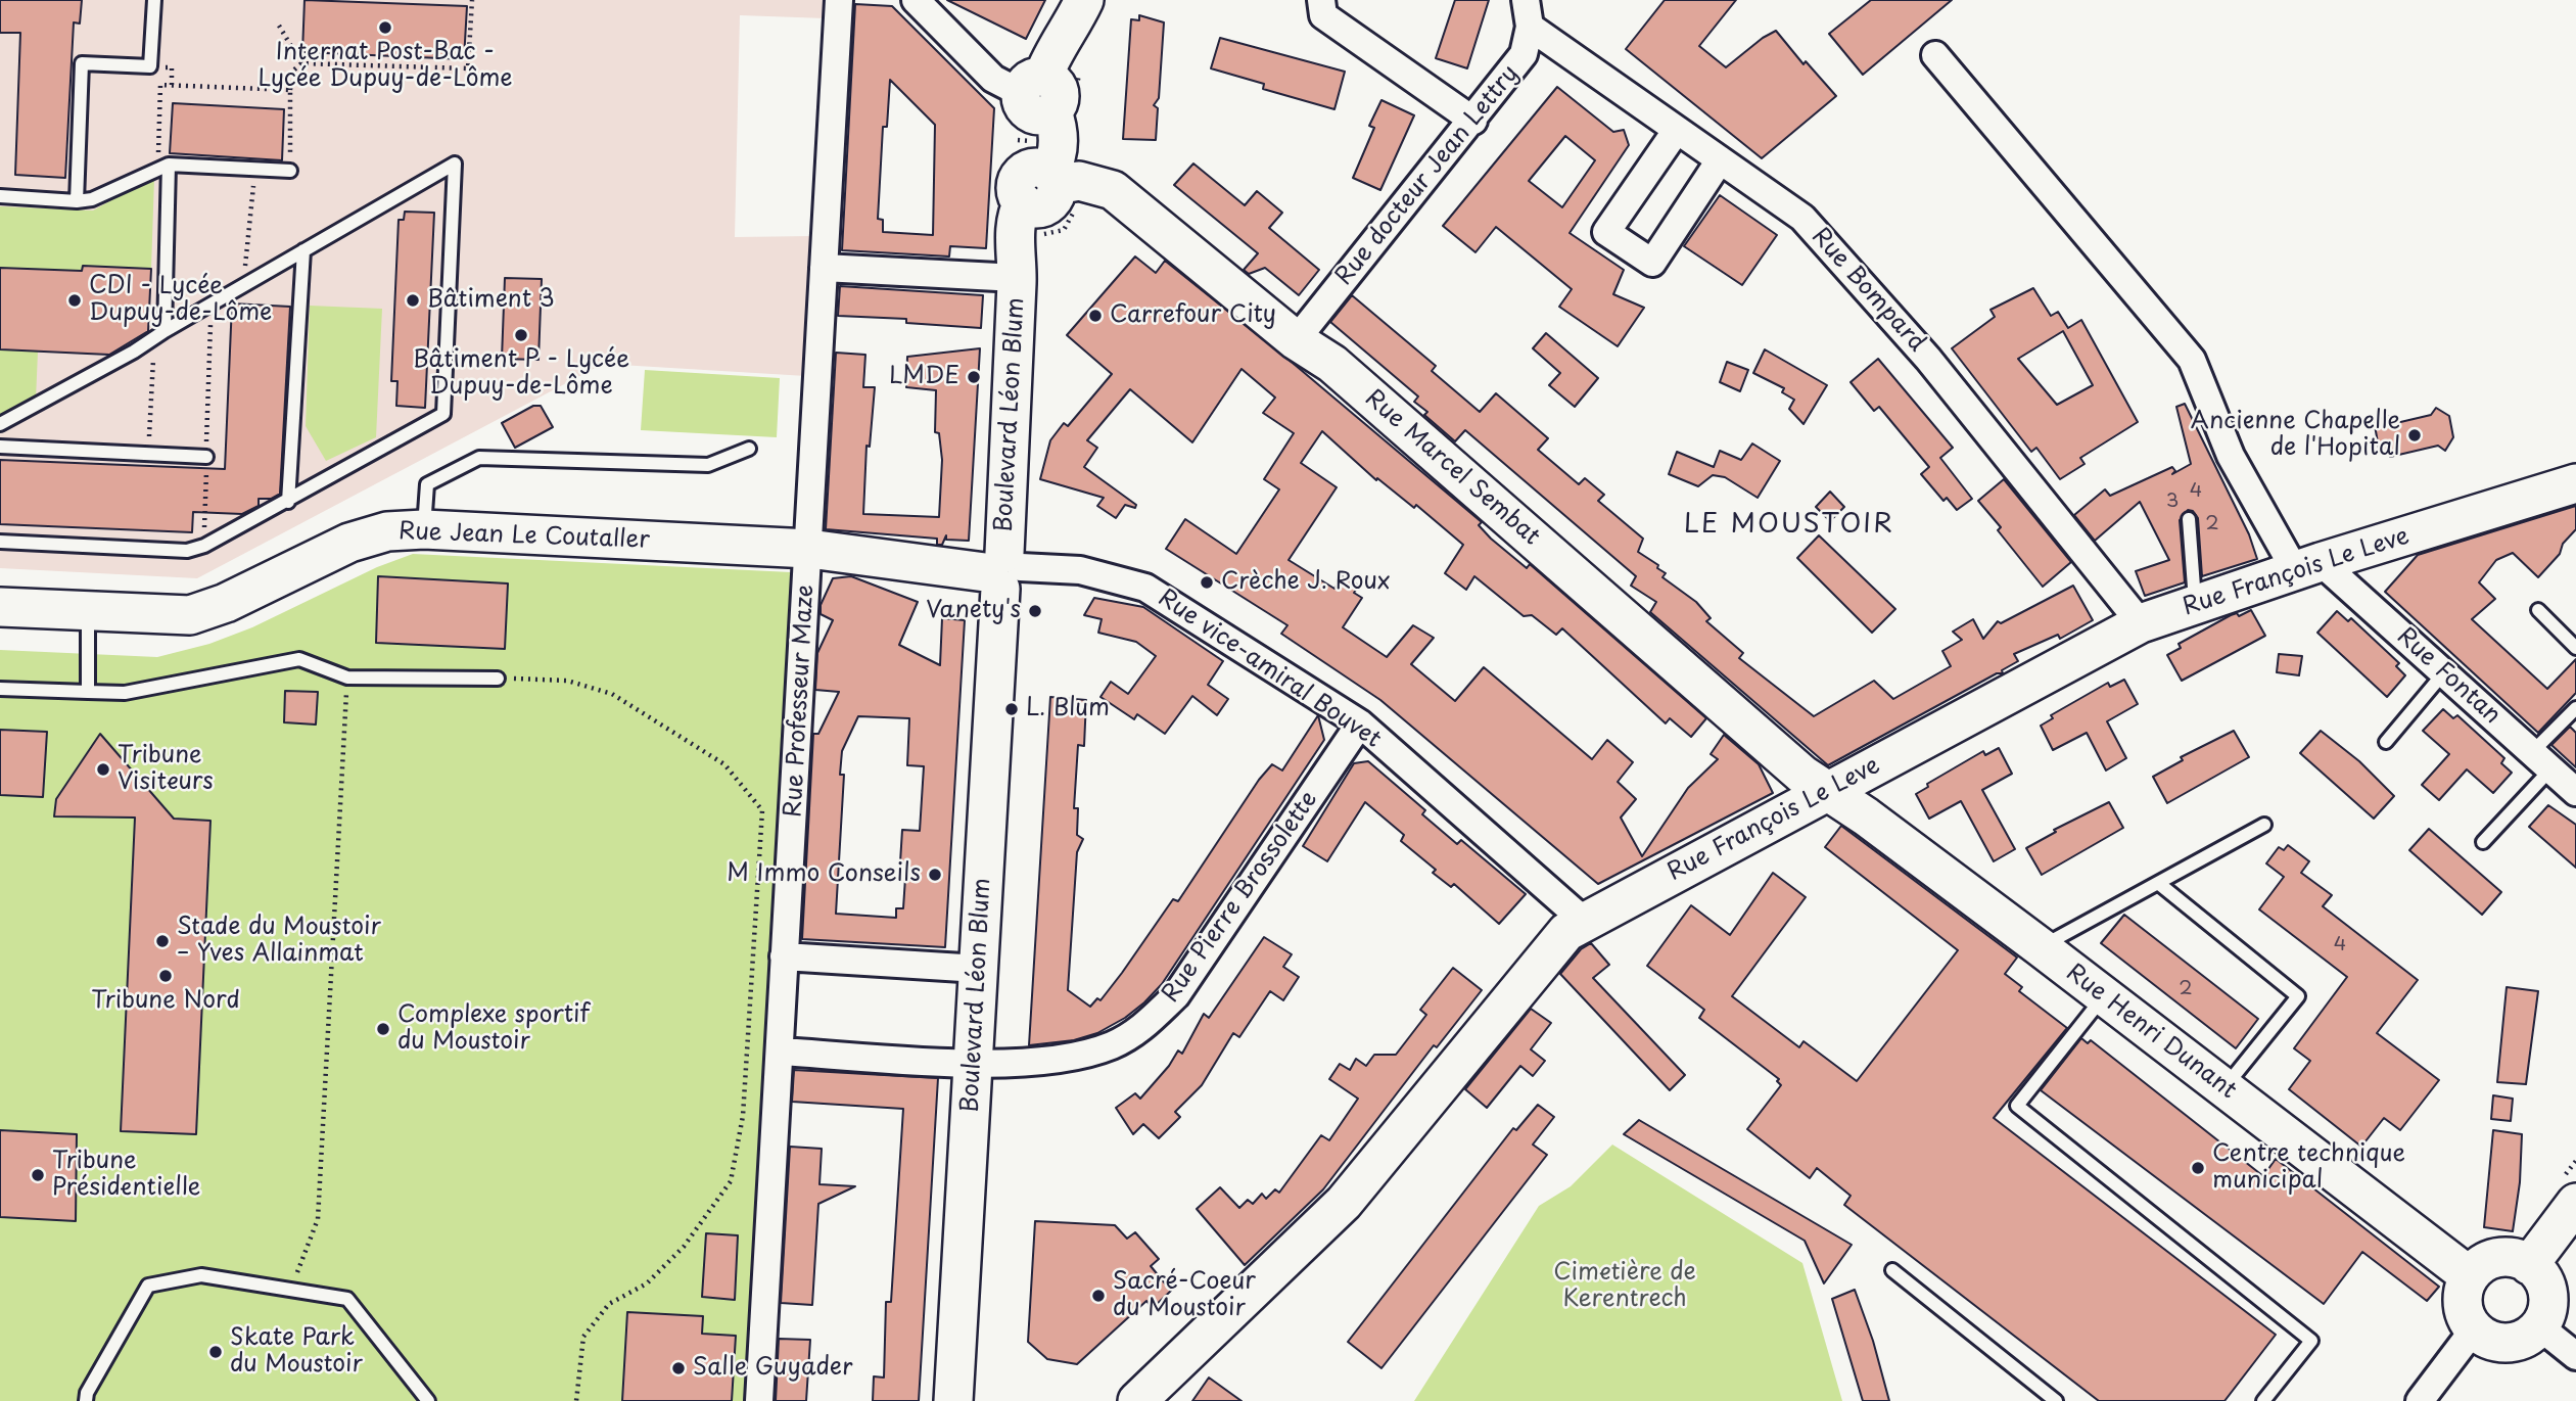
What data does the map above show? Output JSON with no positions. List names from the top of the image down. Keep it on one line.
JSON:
{"streets":{"street":["Rue docteur Jean Lettry","Rue Bompard","Boulevard Léon Blum","Rue Marcel Sembat","Rue Jean Le Coutaller","Rue François Le Leve","Rue vice-amiral Bouvet","Rue Fontan","Rue Professeur Maze","Rue Pierre Brossolette","Rue Henri Dunant"]},"crossings":[["Rue docteur Jean Lettry","Rue Bompard"],["Rue docteur Jean Lettry","Rue Marcel Sembat"],["Rue Bompard","Rue François Le Leve"],["Boulevard Léon Blum","Rue Marcel Sembat"],["Boulevard Léon Blum","Rue Jean Le Coutaller"],["Boulevard Léon Blum","Rue vice-amiral Bouvet"],["Boulevard Léon Blum","Rue Pierre Brossolette"],["Rue Marcel Sembat","Rue François Le Leve"],["Rue Marcel Sembat","Rue Henri Dunant"],["Rue Jean Le Coutaller","Rue vice-amiral Bouvet"],["Rue Jean Le Coutaller","Rue Professeur Maze"],["Rue François Le Leve","Rue vice-amiral Bouvet"],["Rue François Le Leve","Rue Fontan"],["Rue François Le Leve","Rue Henri Dunant"],["Rue vice-amiral Bouvet","Rue Pierre Brossolette"],["Rue Professeur Maze","Rue Pierre Brossolette"]],"districts":["LE MOUSTOIR"],"parks":["Cimetière de Kerentrech"],"places":["Internat Post-Bac - Lycée Dupuy-de-Lôme","CDI - Lycée Dupuy-de-Lôme","Bâtiment 3","Carrefour City","Bâtiment P - Lycée Dupuy-de-Lôme","LMDE","Ancienne Chapelle de l'Hopital","Crèche J. Roux","Vanety's","L. Blum","Tribune Visiteurs","M Immo Conseils","Stade du Moustoir – Yves Allainmat","Tribune Nord","Complexe sportif du Moustoir","Centre technique municipal","Tribune Présidentielle","Sacré-Coeur du Moustoir","Skate Park du Moustoir","Salle Guyader"],"house_numbers":["4","3","2","4","2"]}
